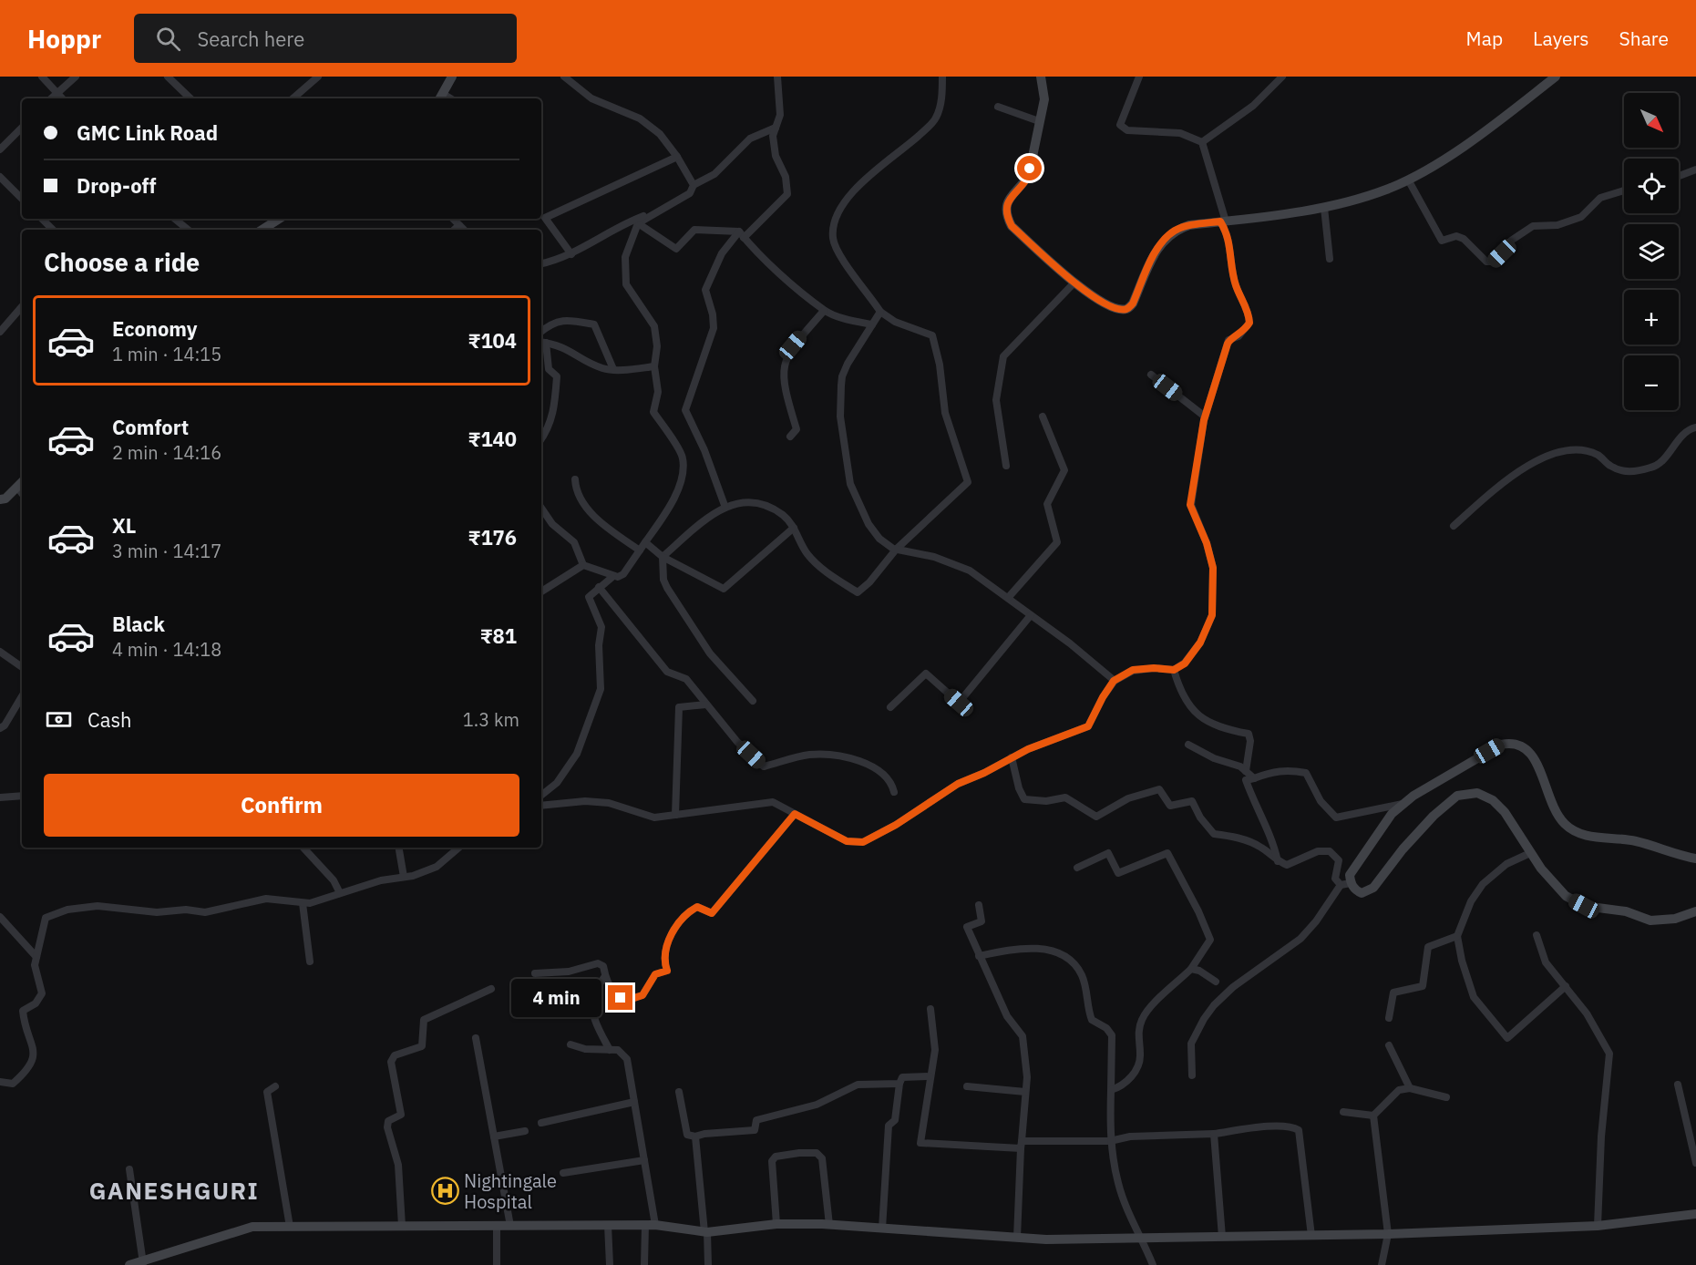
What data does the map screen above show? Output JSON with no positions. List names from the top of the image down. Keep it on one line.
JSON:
{"districts":["GANESHGURI"],"places":{"hospital":["Nightingale Hospital"]},"north":"bottom right","page":{"header":"Hoppr","search":"Search here","nav":["Map","Layers","Share"],"map_buttons":["+","−"],"banner":["GMC Link Road","Drop-off"],"heading":"Choose a ride","list":[{"name":"Economy","note":"1 min · 14:15","value":"₹104"},{"name":"Comfort","note":"2 min · 14:16","value":"₹140"},{"name":"XL","note":"3 min · 14:17","value":"₹176"},{"name":"Black","note":"4 min · 14:18","value":"₹81"}],"pay":["Cash","1.3 km"],"buttons":"Confirm","bubble":"4 min"}}
